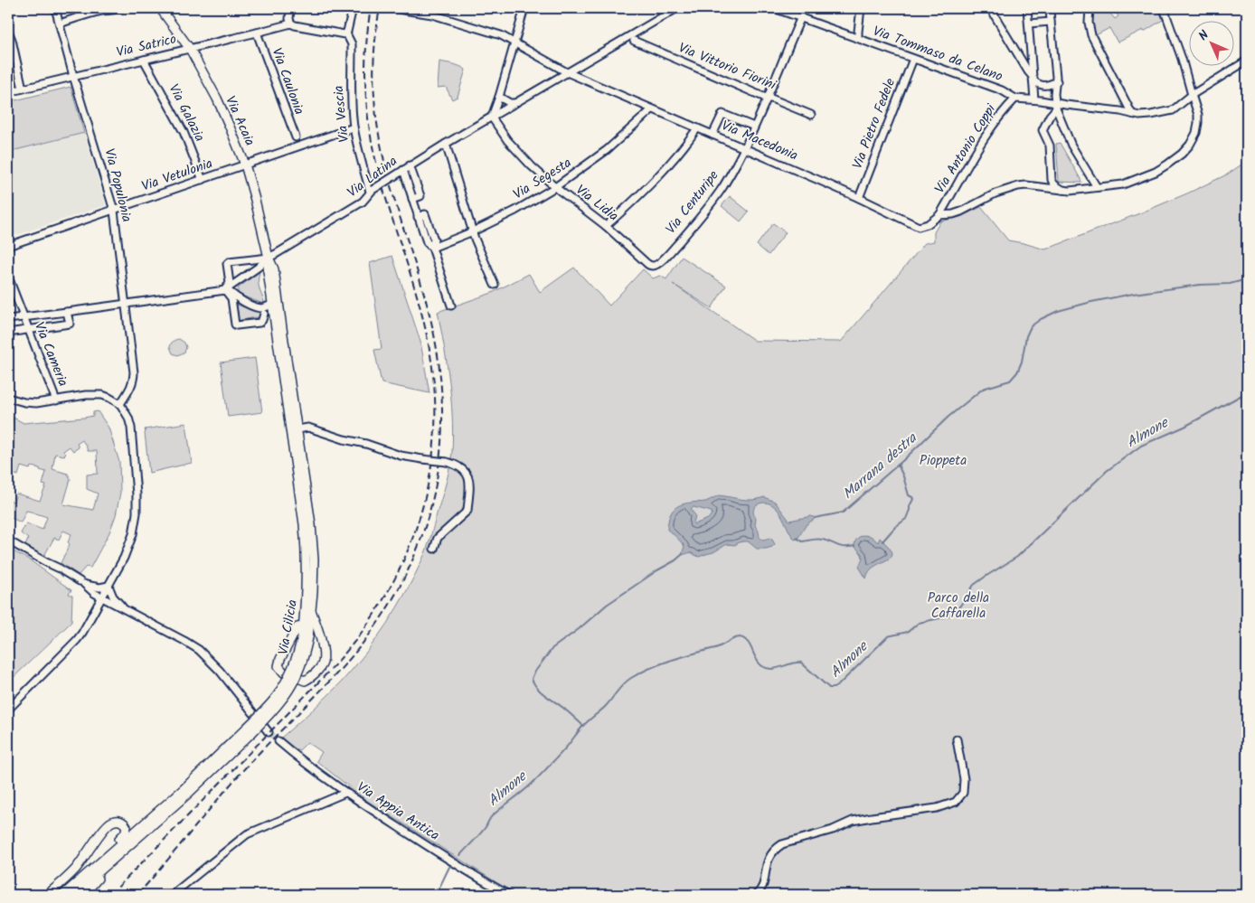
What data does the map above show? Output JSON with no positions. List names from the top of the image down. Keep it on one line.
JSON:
{"streets":{"main road":["Via Acaia","Via Cilicia"],"street":["Via Satrico","Via Tommaso da Celano","Via Vittorio Fiorini","Via Caulonia","Via Galazia","Via Vescia","Via Pietro Fedele","Via Macedonia","Via Antonio Coppi","Via Vetulonia","Via Latina","Via Segesta","Via Populonia","Via Centuripe","Via Lidia","Via Cameria","Via Appia Antica"]},"crossings":[["Via Satrico","Via Caulonia"],["Via Satrico","Via Galazia"],["Via Satrico","Via Acaia"],["Via Satrico","Via Populonia"],["Via Tommaso da Celano","Via Pietro Fedele"],["Via Tommaso da Celano","Via Antonio Coppi"],["Via Tommaso da Celano","Via Centuripe"],["Via Vittorio Fiorini","Via Centuripe"],["Via Galazia","Via Vetulonia"],["Via Vescia","Via Vetulonia"],["Via Vescia","Via Latina"],["Via Acaia","Via Vetulonia"],["Via Acaia","Via Latina"],["Via Acaia","Via Cilicia"],["Via Pietro Fedele","Via Macedonia"],["Via Macedonia","Via Antonio Coppi"],["Via Macedonia","Via Segesta"],["Via Macedonia","Via Centuripe"],["Via Vetulonia","Via Populonia"],["Via Latina","Via Lidia"],["Via Segesta","Via Lidia"],["Via Centuripe","Via Lidia"]],"water":["Almone","Marrana destra"],"parks":["Pioppeta","Parco della Caffarella"],"north":"top left"}
